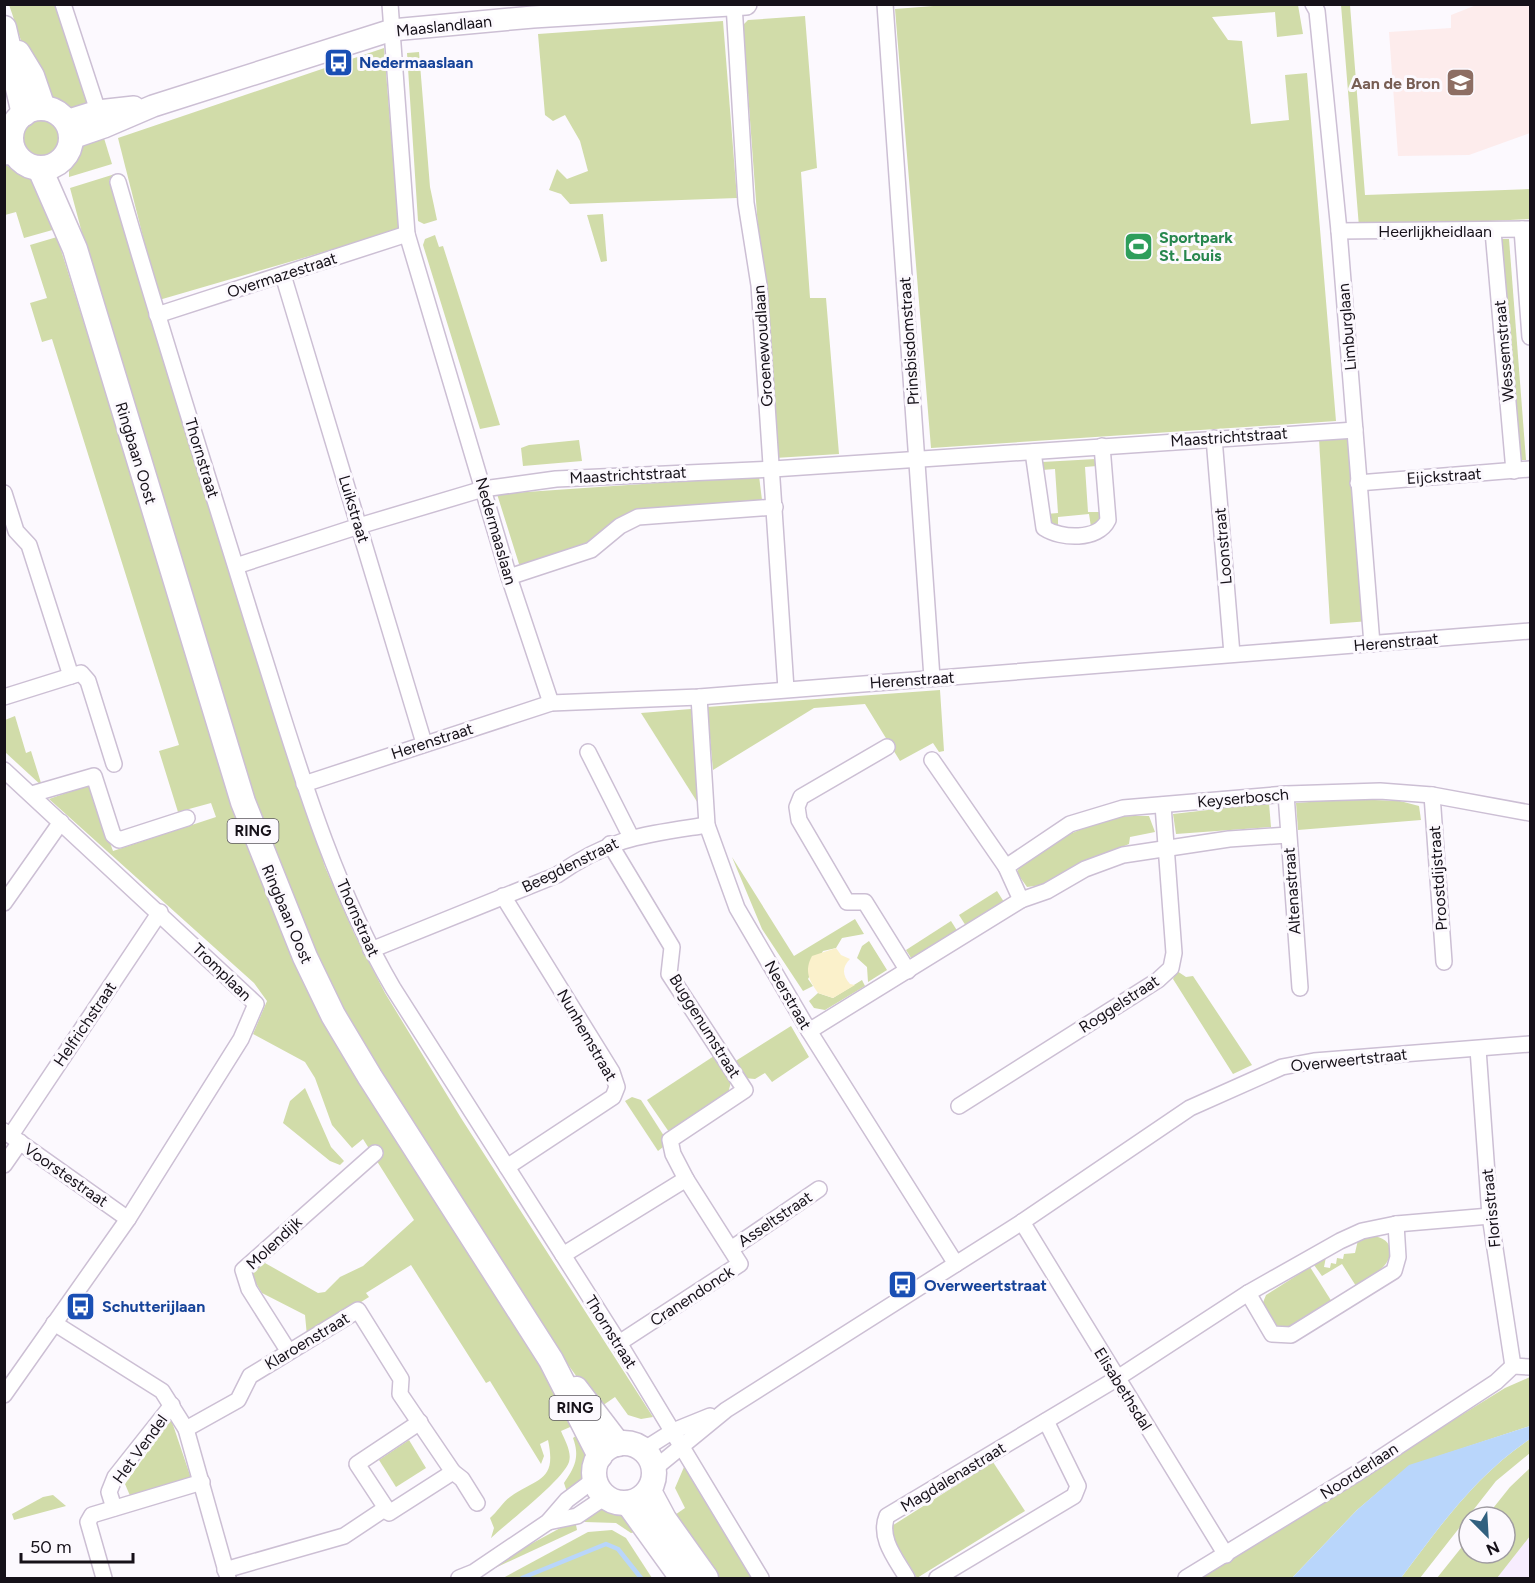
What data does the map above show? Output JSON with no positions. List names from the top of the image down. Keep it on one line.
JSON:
{"streets":{"main road":["Ringbaan Oost","RING"],"street":["Maaslandlaan","Heerlijkheidlaan","Overmazestraat","Limburglaan","Prinsbisdomstraat","Groenewoudlaan","Wessemstraat","Maastrichtstraat","Thornstraat","Eijckstraat","Luikstraat","Nedermaaslaan","Loonstraat","Herenstraat","Keyserbosch","Beegdenstraat","Proostdijstraat","Altenastraat","Tromplaan","Neerstraat","Roggelstraat","Helfrichstraat","Buggenumstraat","Nunhemstraat","Overweertstraat","Voorstestraat","Florisstraat","Asseltstraat","Molendijk","Cranendonck","Klaroenstraat","Elisabethsdal","Het Vendel","Noorderlaan","Magdalenastraat"]},"crossings":[["Maaslandlaan","Groenewoudlaan"],["Maaslandlaan","Ringbaan Oost"],["Maaslandlaan","Nedermaaslaan"],["Heerlijkheidlaan","Limburglaan"],["Heerlijkheidlaan","Wessemstraat"],["Overmazestraat","Thornstraat"],["Overmazestraat","Luikstraat"],["Overmazestraat","Nedermaaslaan"],["Limburglaan","Maastrichtstraat"],["Limburglaan","Eijckstraat"],["Limburglaan","Herenstraat"],["Prinsbisdomstraat","Maastrichtstraat"],["Prinsbisdomstraat","Herenstraat"],["Groenewoudlaan","Maastrichtstraat"],["Groenewoudlaan","Herenstraat"],["Wessemstraat","Eijckstraat"],["Maastrichtstraat","Thornstraat"],["Maastrichtstraat","Luikstraat"],["Maastrichtstraat","Nedermaaslaan"],["Maastrichtstraat","Loonstraat"],["Ringbaan Oost","Overweertstraat"],["Thornstraat","Herenstraat"],["Thornstraat","Beegdenstraat"],["Thornstraat","Nunhemstraat"],["Thornstraat","Overweertstraat"],["Thornstraat","Cranendonck"],["Luikstraat","Herenstraat"],["Nedermaaslaan","Herenstraat"],["Loonstraat","Herenstraat"],["Herenstraat","Neerstraat"],["Keyserbosch","Proostdijstraat"],["Keyserbosch","Altenastraat"],["Keyserbosch","Roggelstraat"],["Beegdenstraat","Neerstraat"],["Beegdenstraat","Buggenumstraat"],["Beegdenstraat","Nunhemstraat"],["Tromplaan","Helfrichstraat"],["Tromplaan","Voorstestraat"],["Neerstraat","Overweertstraat"],["Helfrichstraat","Voorstestraat"],["Buggenumstraat","Cranendonck"],["Overweertstraat","Florisstraat"],["Overweertstraat","Elisabethsdal"],["Florisstraat","Noorderlaan"],["Florisstraat","Magdalenastraat"],["Asseltstraat","Cranendonck"],["Molendijk","Klaroenstraat"],["Elisabethsdal","Noorderlaan"],["Elisabethsdal","Magdalenastraat"]],"places":{"bus stop":["Nedermaaslaan","Overweertstraat","Schutterijlaan"],"school or university":["Aan de Bron"],"sports":["Sportpark St. Louis"]},"scale_bar":"50 m","north":"bottom right"}
